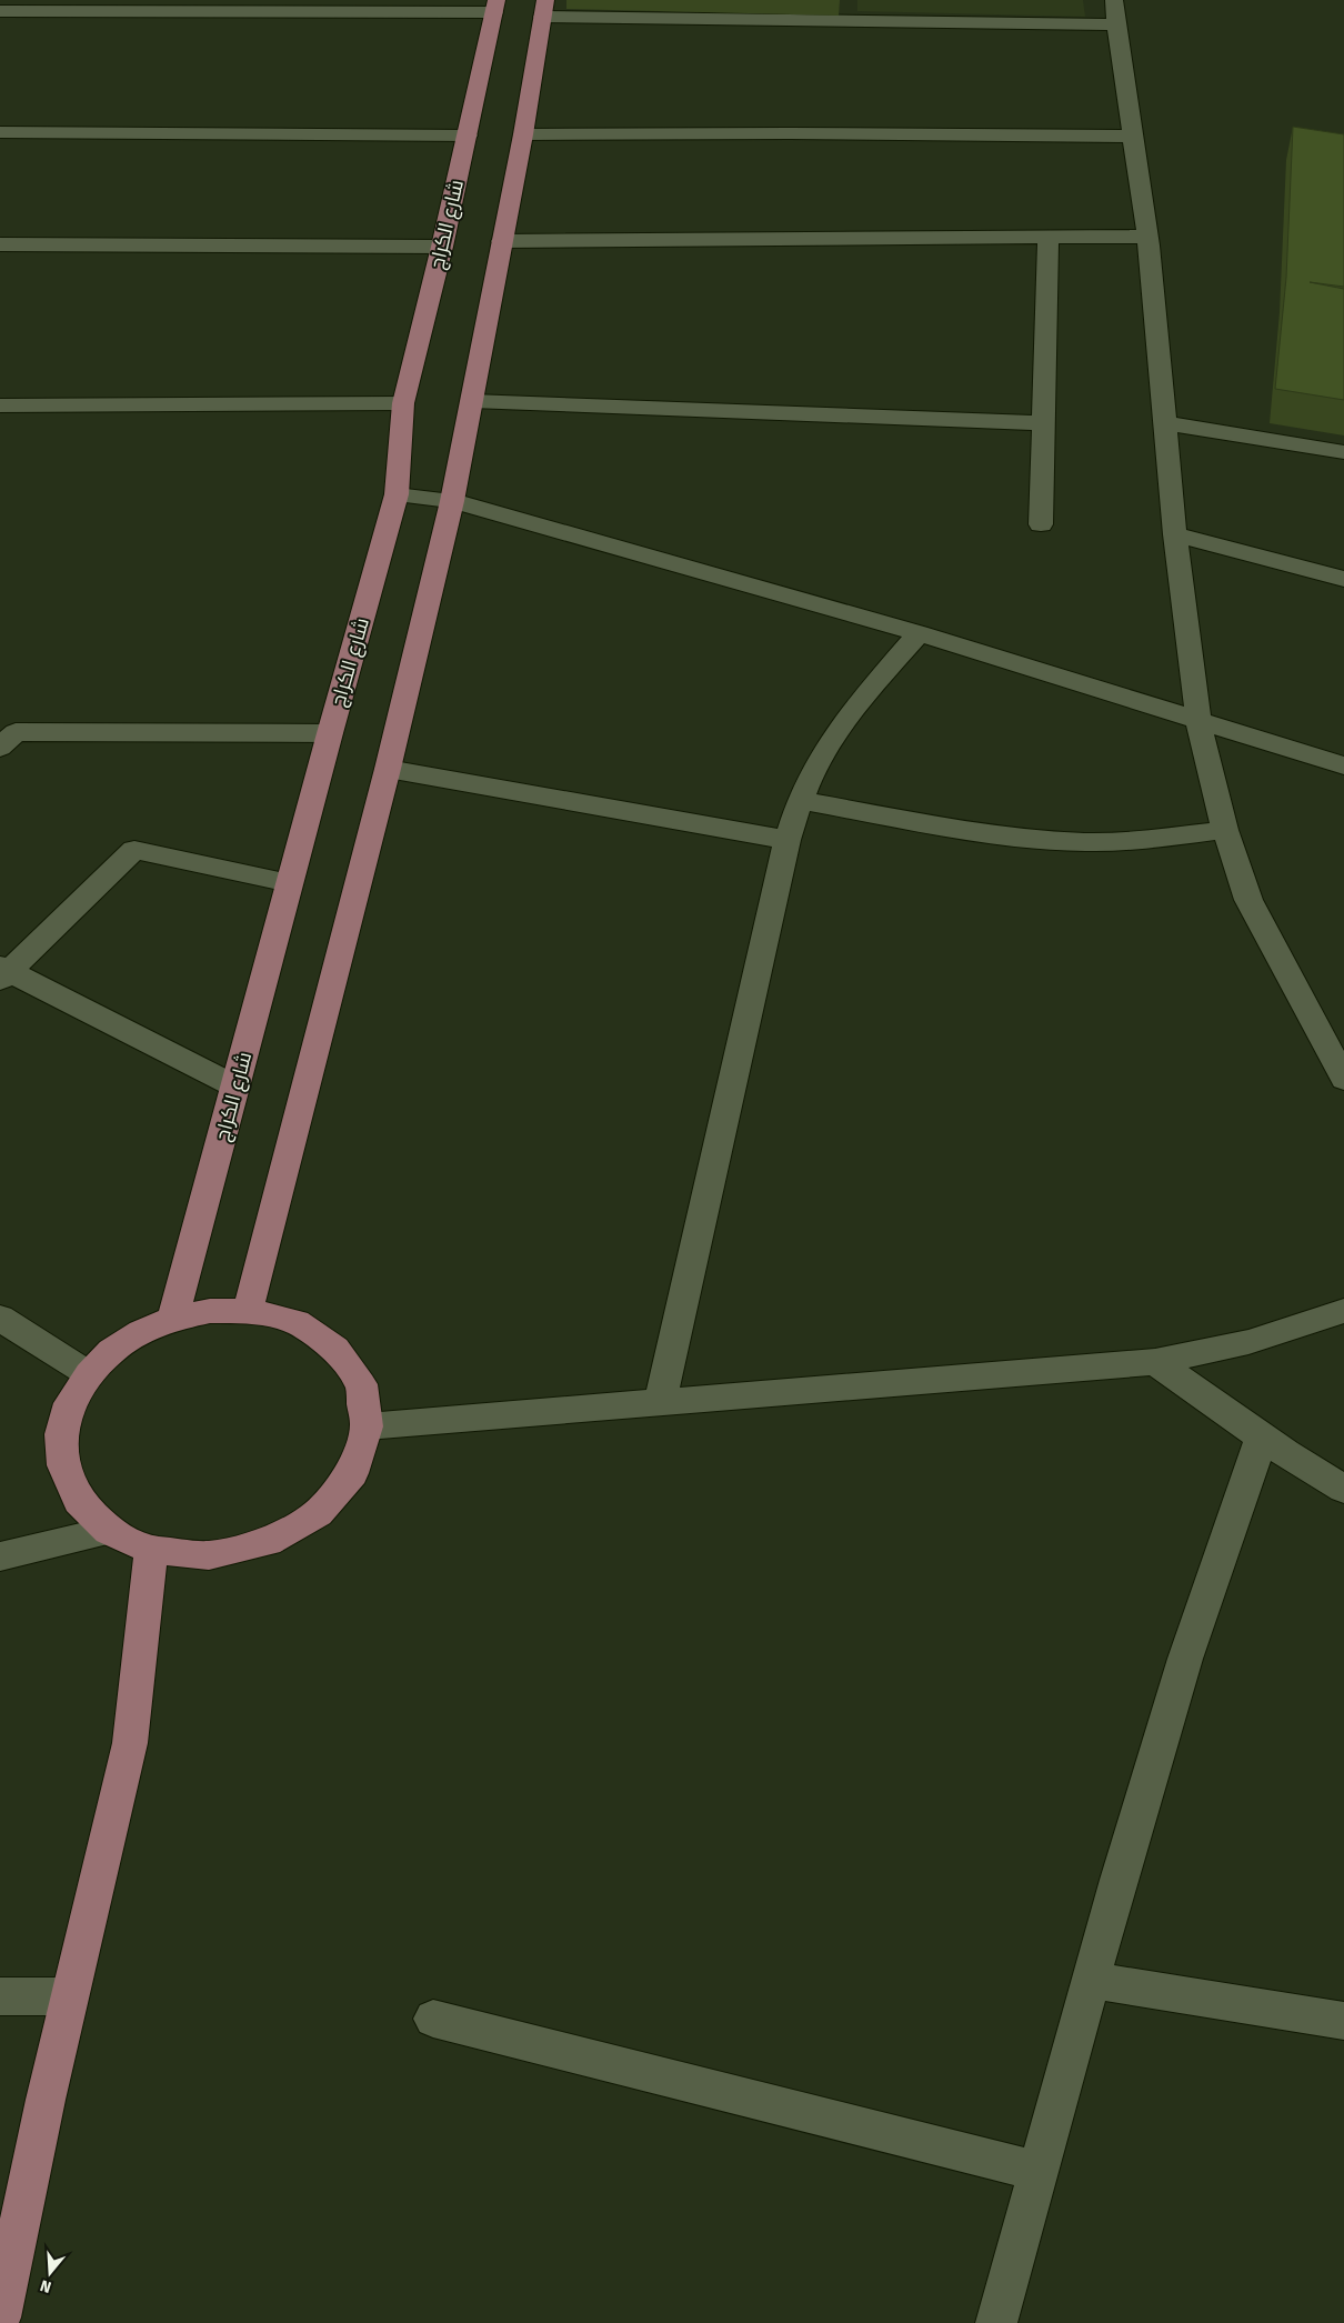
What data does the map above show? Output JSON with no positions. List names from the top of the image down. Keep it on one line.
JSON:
{"streets":{"main road":["شارع الكراج"]},"north":"bottom"}
